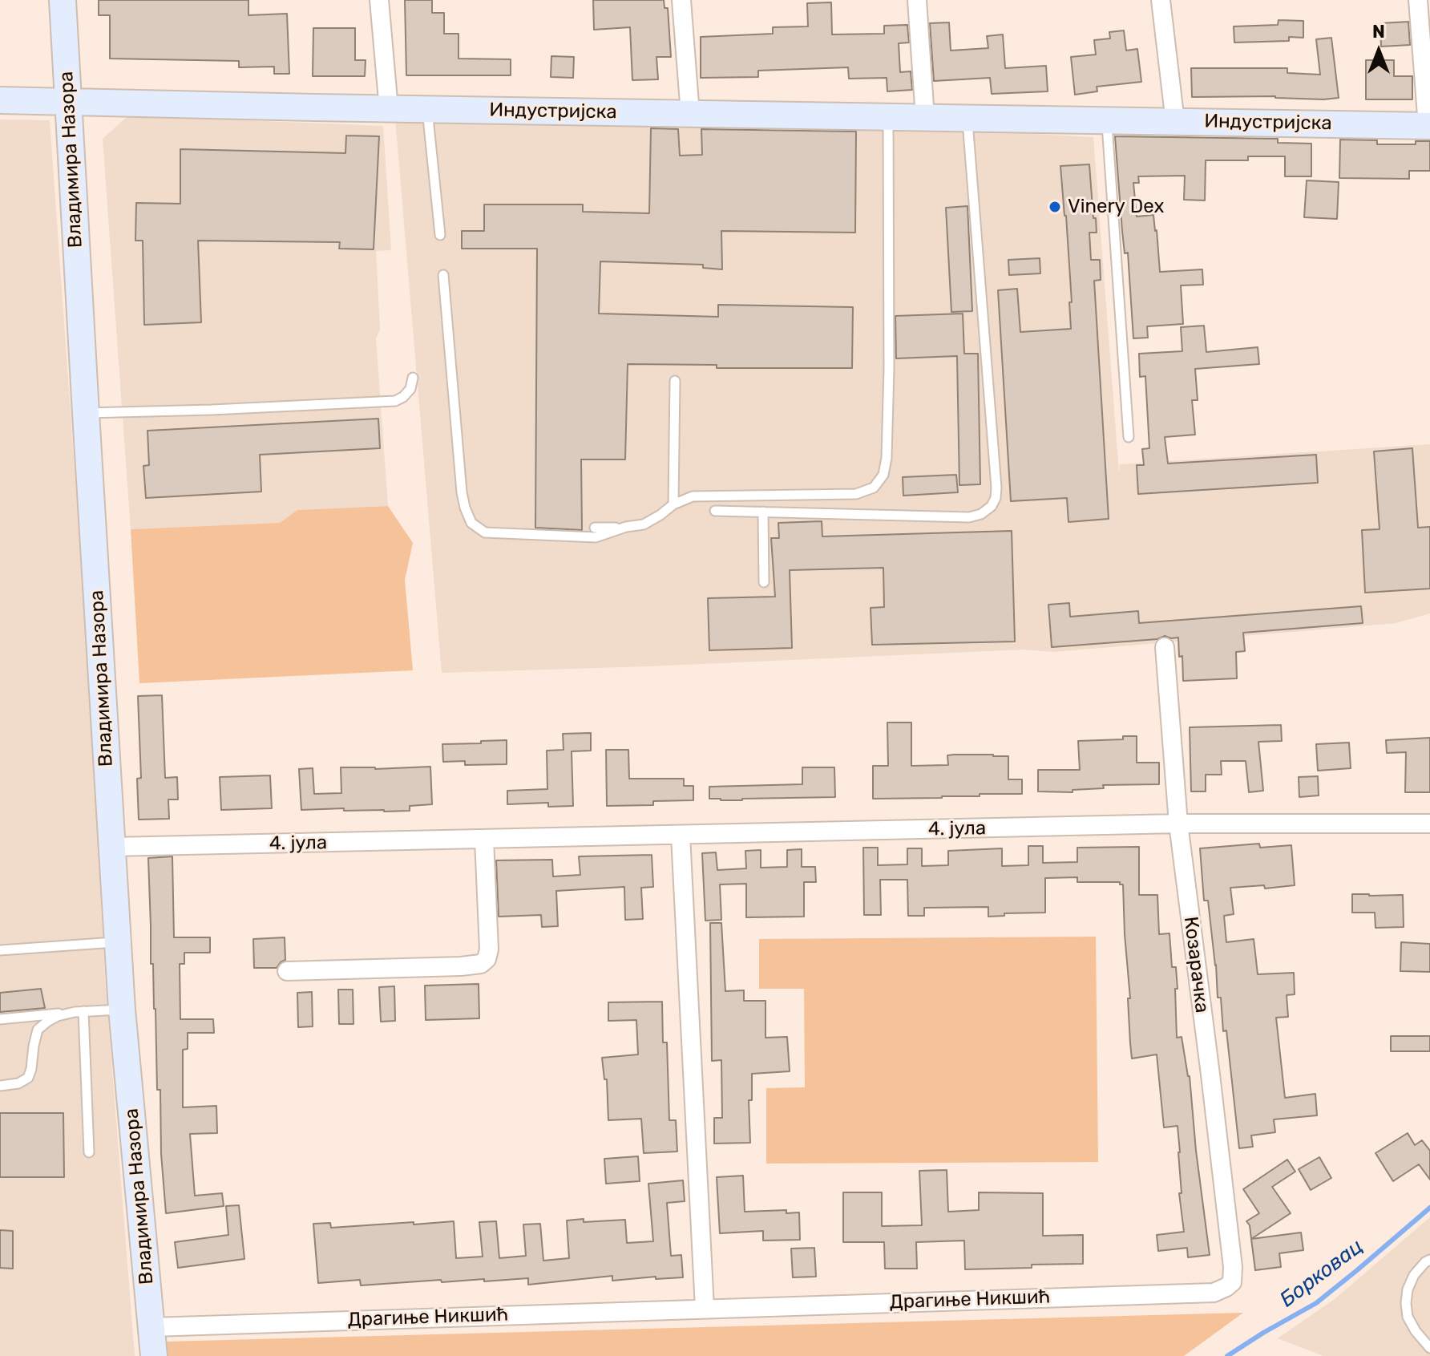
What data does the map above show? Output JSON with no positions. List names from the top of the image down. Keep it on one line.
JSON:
{"streets":{"main road":["Индустријска","Владимира Назора"],"street":["4. јула","Козарачка","Драгиње Никшић"]},"crossings":[["Индустријска","Владимира Назора"],["Владимира Назора","4. јула"],["Владимира Назора","Драгиње Никшић"],["4. јула","Козарачка"],["Козарачка","Драгиње Никшић"]],"water":["Борковац"],"places":["Vinery Dex"],"north":"top"}
